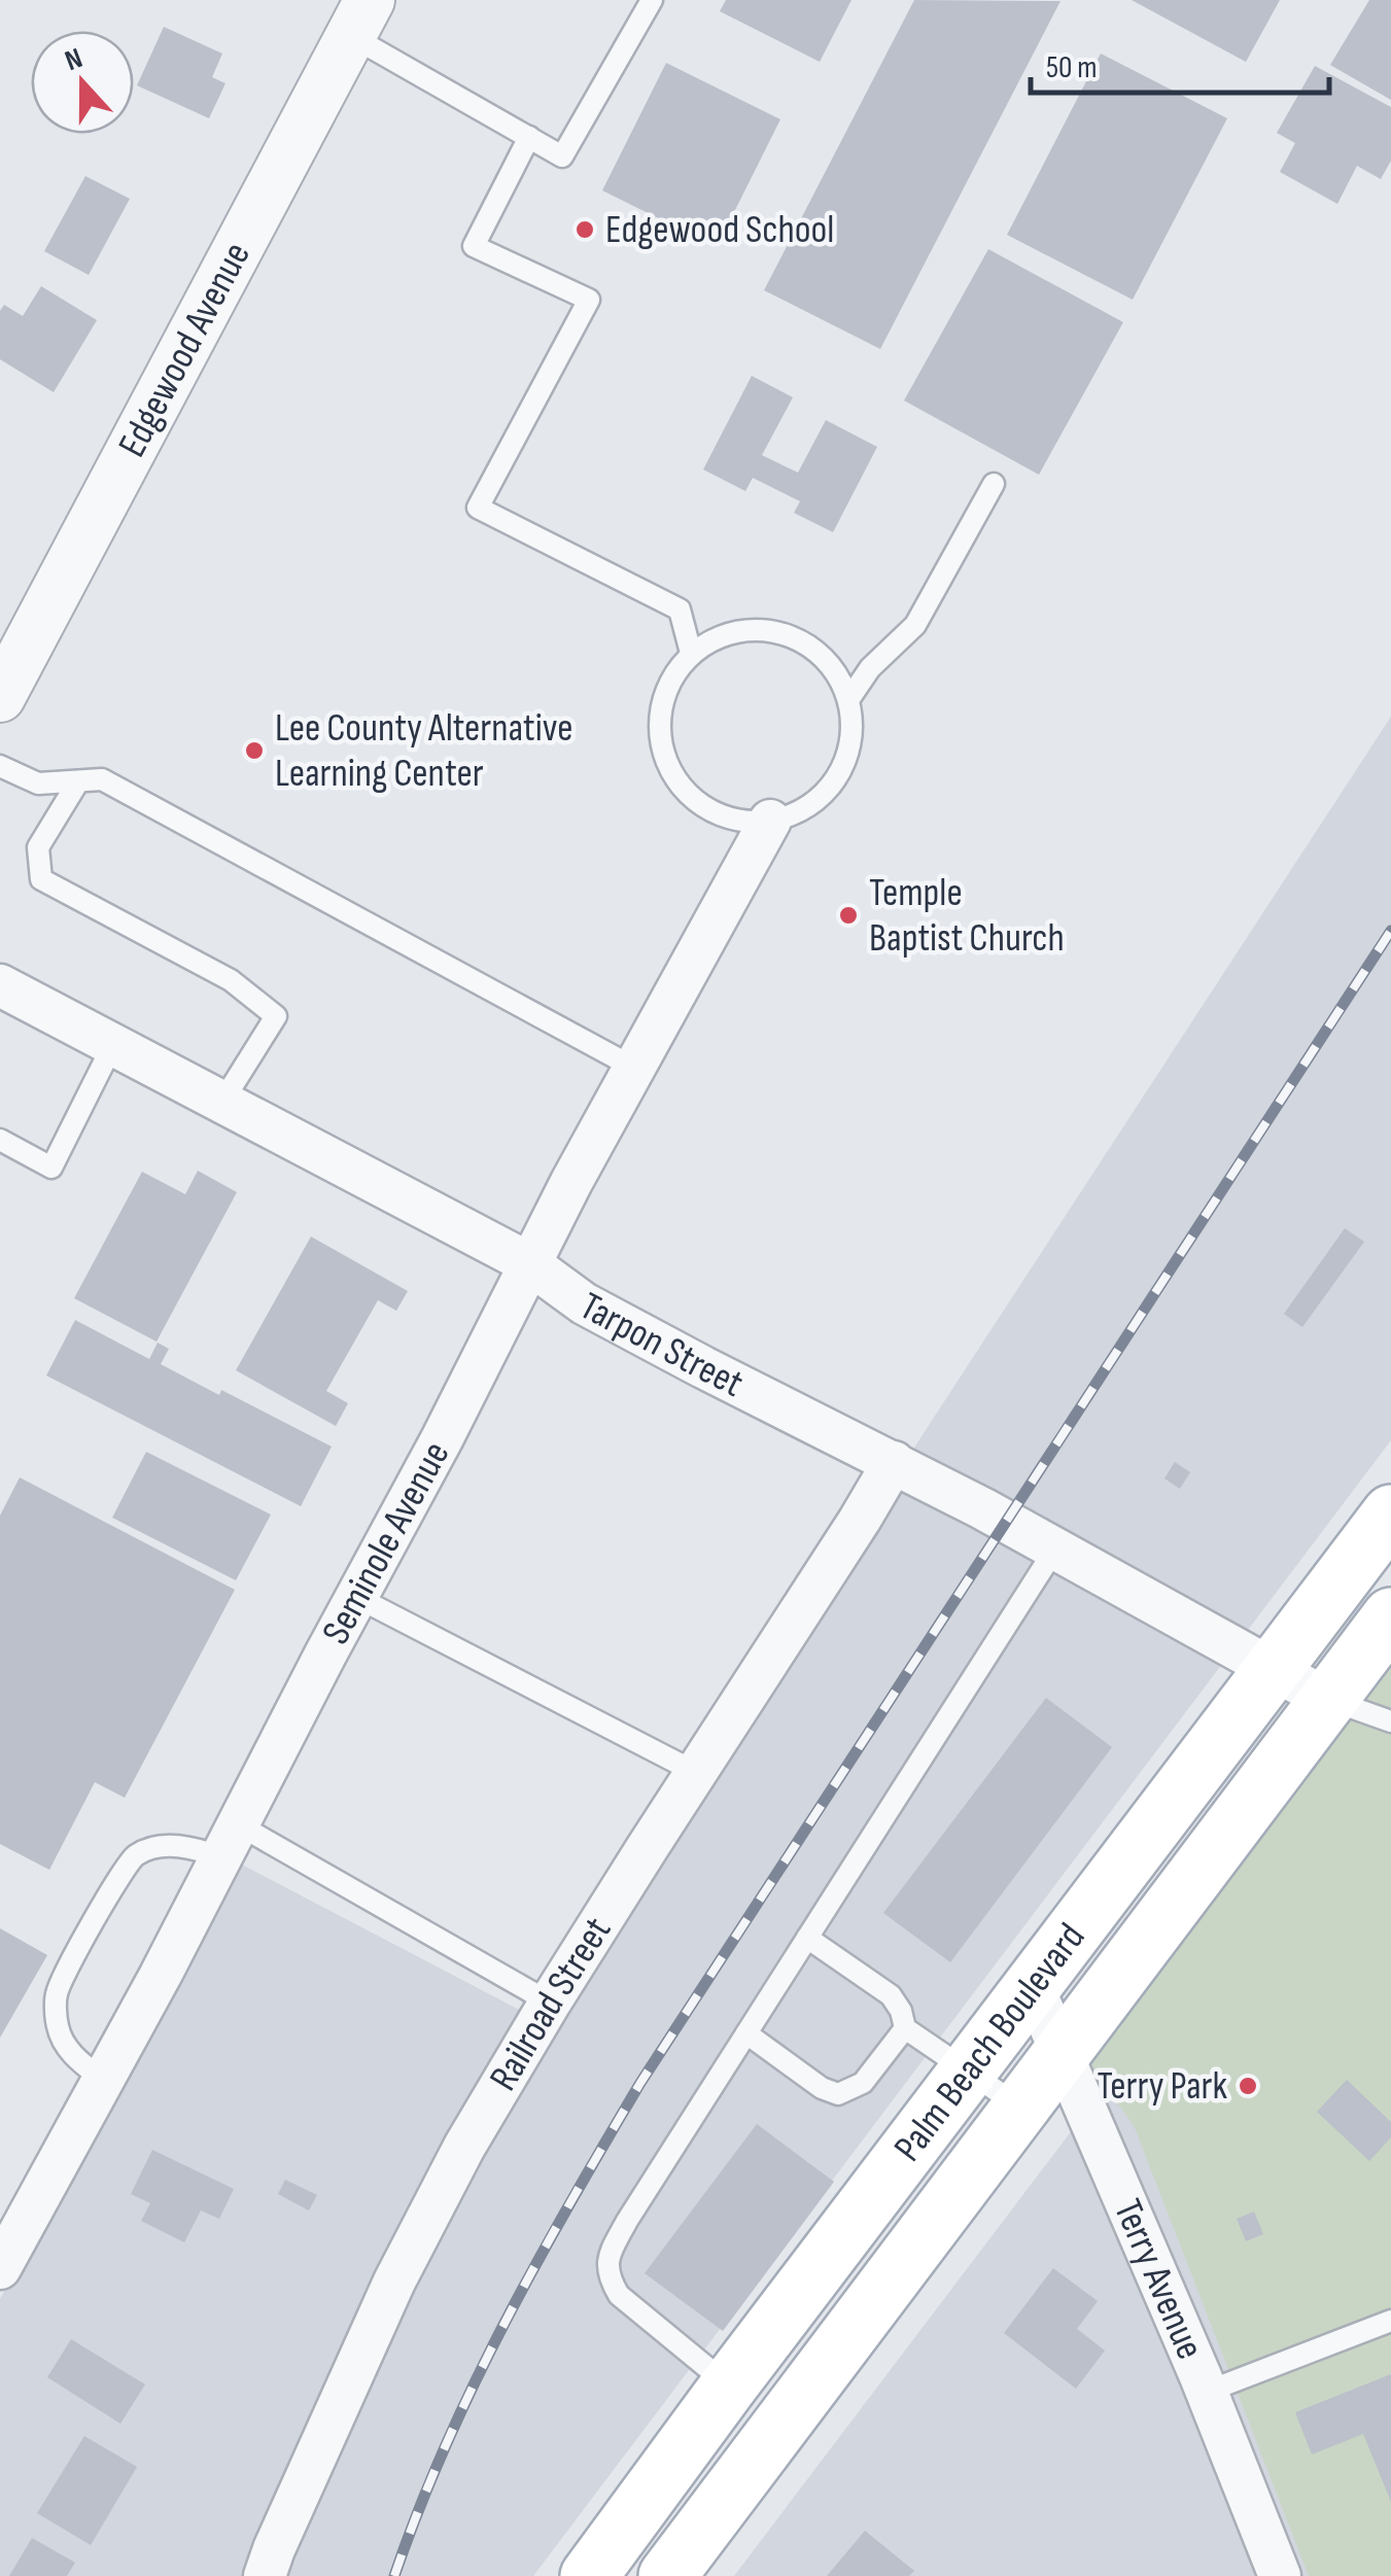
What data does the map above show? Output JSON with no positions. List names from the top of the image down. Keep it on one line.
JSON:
{"streets":{"main road":["Palm Beach Boulevard"],"street":["Edgewood Avenue","Tarpon Street","Seminole Avenue","Railroad Street","Terry Avenue"]},"crossings":[["Tarpon Street","Seminole Avenue"],["Tarpon Street","Railroad Street"],["Tarpon Street","Palm Beach Boulevard"],["Palm Beach Boulevard","Terry Avenue"]],"places":["Edgewood School","Lee County Alternative Learning Center","Temple Baptist Church","Terry Park"],"scale_bar":"50 m","north":"top"}
